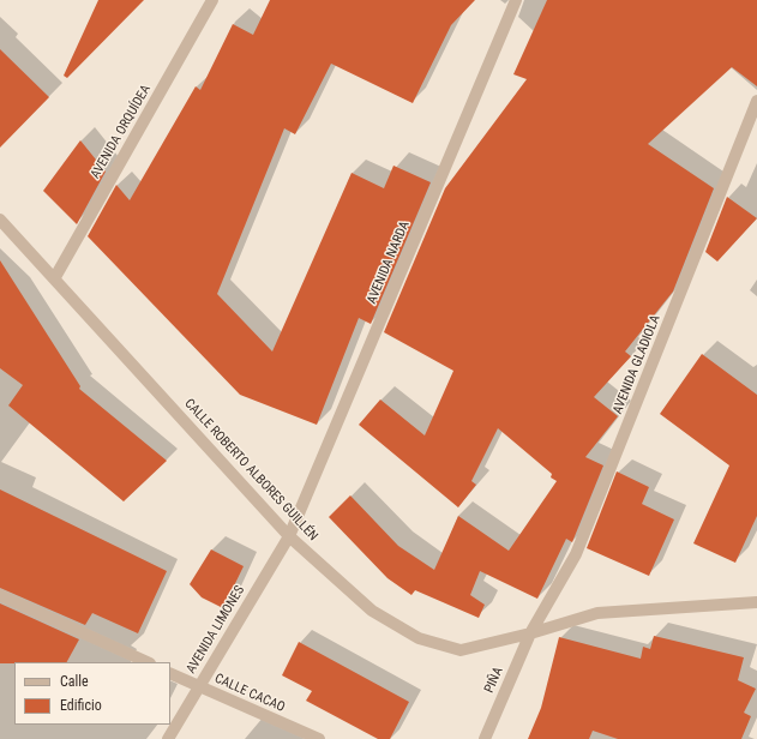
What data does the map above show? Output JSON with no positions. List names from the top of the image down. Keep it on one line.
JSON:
{"streets":{"street":["AVENIDA ORQUÍDEA","AVENIDA NARDA","AVENIDA GLADIOLA","CALLE ROBERTO ALBORES GUILLÉN","AVENIDA LIMONES","PIÑA","CALLE CACAO"]},"crossings":[["AVENIDA ORQUÍDEA","CALLE ROBERTO ALBORES GUILLÉN"],["AVENIDA NARDA","CALLE ROBERTO ALBORES GUILLÉN"],["AVENIDA NARDA","AVENIDA LIMONES"],["AVENIDA GLADIOLA","CALLE ROBERTO ALBORES GUILLÉN"],["AVENIDA GLADIOLA","PIÑA"],["CALLE ROBERTO ALBORES GUILLÉN","AVENIDA LIMONES"],["CALLE ROBERTO ALBORES GUILLÉN","PIÑA"],["AVENIDA LIMONES","CALLE CACAO"]],"legend":["Calle","Edificio"]}
